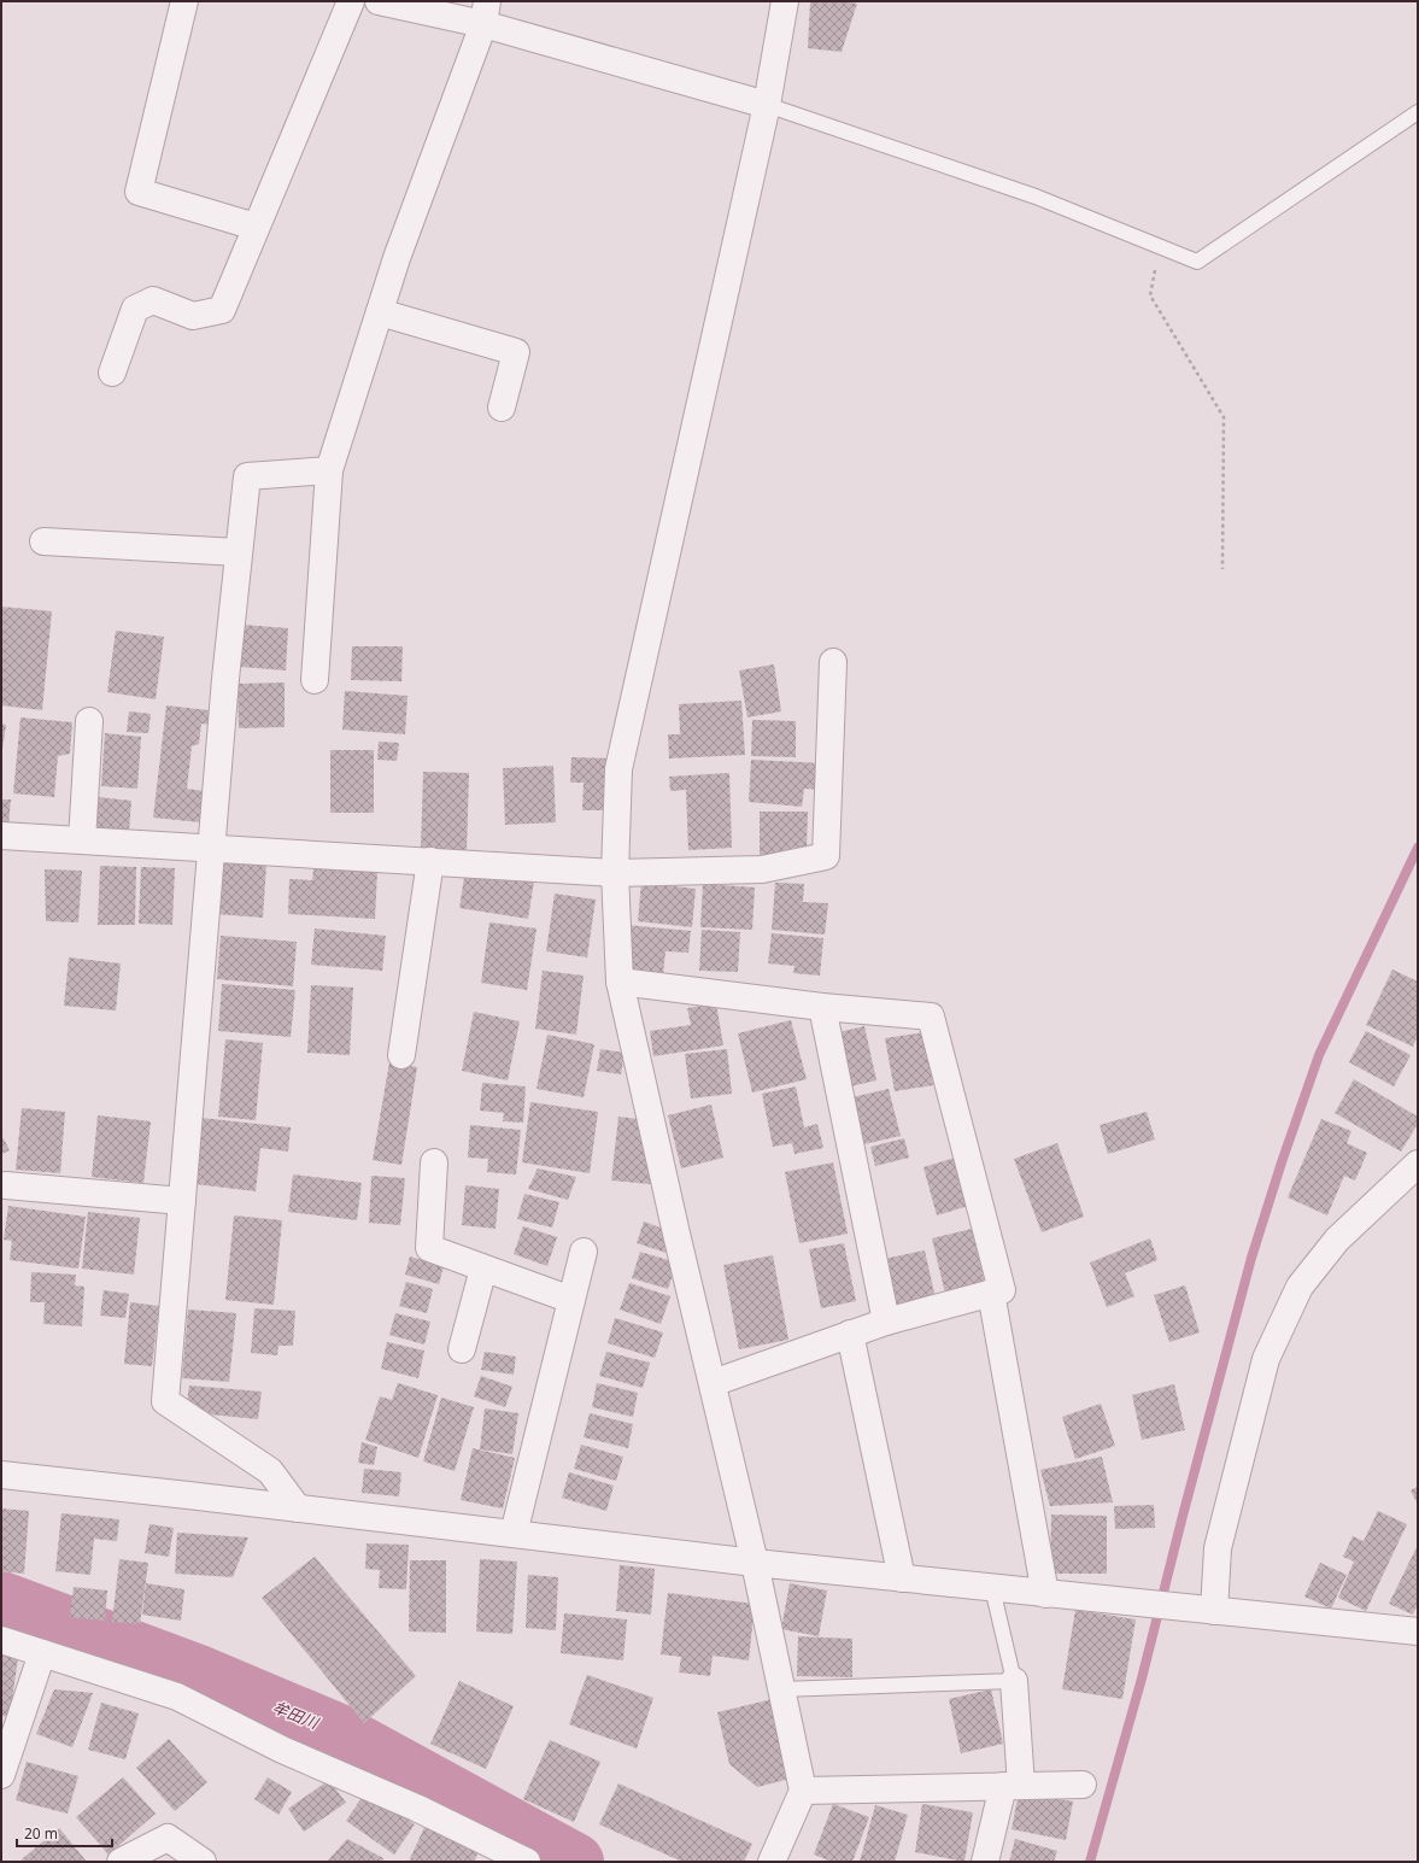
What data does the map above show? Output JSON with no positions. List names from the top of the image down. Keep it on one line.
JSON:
{"water":["牟田川"],"scale_bar":"20 m"}
